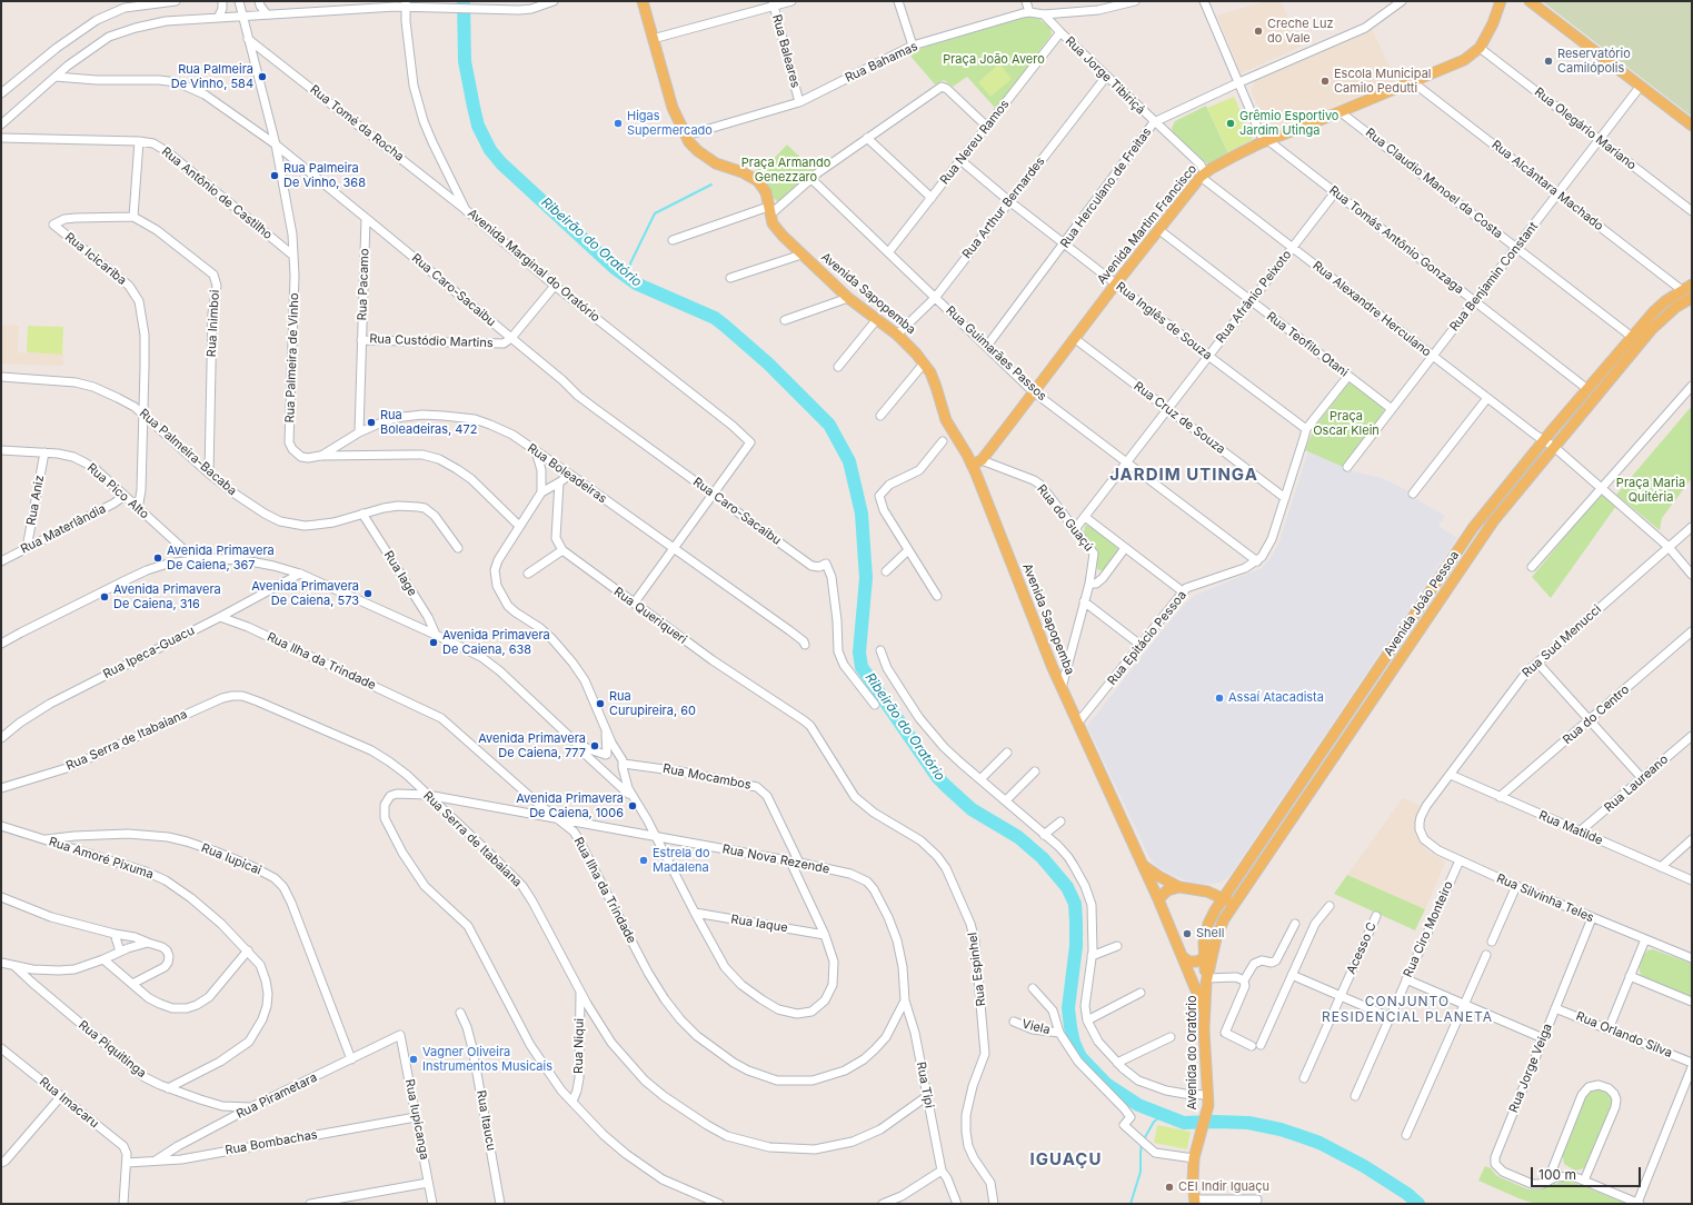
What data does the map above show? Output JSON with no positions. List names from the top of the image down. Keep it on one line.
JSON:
{"streets":{"main road":["Avenida Martim Francisco","Avenida Sapopemba","Avenida João Pessoa","Avenida do Oratório"],"street":["Rua Baleares","Rua Bahamas","Rua Jorge Tibiriçá","Rua Tomé da Rocha","Rua Olegário Mariano","Rua Nereu Ramos","Rua Claudio Manoel da Costa","Rua Alcântara Machado","Rua Herculano de Freitas","Rua Antônio de Castilho","Rua Arthur Bernardes","Rua Tomás Antônio Gonzaga","Rua Icicariba","Avenida Marginal do Oratório","Rua Benjamin Constant","Rua Pacamo","Rua Caro-Sacaibu","Rua Afrânio Peixoto","Rua Alexandre Herculano","Rua Inglês de Souza","Rua Inimboi","Rua Custódio Martins","Rua Teofilo Otani","Rua Guimarães Passos","Rua Palmeira de Vinho","Rua Cruz de Souza","Rua Palmeira-Bacaba","Rua Boleadeiras","Rua Pico Alto","Rua Aniz","Rua do Guaçú","Rua Materlândia","Rua Iage","Rua Queriqueri","Rua Epitácio Pessoa","Rua Sud Menucci","Rua Ipeca-Guacu","Rua Ilha da Trindade","Rua do Centro","Rua Serra de Itabaiana","Rua Mocambos","Rua Laureano","Rua Matilde","Rua Amoré Pixuma","Rua Iupicai","Rua Nova Rezende","Rua Silvinha Teles","Rua Iaque","Rua Ciro Monteiro","Acesso C","Rua Espinhel","Viela","Rua Orlando Silva","Rua Niqui","Rua Piquitinga","Rua Jorge Veiga","Rua Tipi","Rua Pirametara","Rua Imacaru","Rua Iupicanga","Rua Itaucu","Rua Bombachas"]},"crossings":[["Rua Baleares","Rua Bahamas"],["Rua Bahamas","Rua Jorge Tibiriçá"],["Rua Bahamas","Avenida Sapopemba"],["Rua Jorge Tibiriçá","Rua Nereu Ramos"],["Rua Jorge Tibiriçá","Rua Herculano de Freitas"],["Rua Jorge Tibiriçá","Rua Arthur Bernardes"],["Rua Jorge Tibiriçá","Avenida Martim Francisco"],["Rua Jorge Tibiriçá","Rua Alexandre Herculano"],["Rua Tomé da Rocha","Avenida Marginal do Oratório"],["Rua Tomé da Rocha","Rua Palmeira de Vinho"],["Rua Olegário Mariano","Avenida Martim Francisco"],["Rua Olegário Mariano","Rua Benjamin Constant"],["Rua Nereu Ramos","Rua Inglês de Souza"],["Rua Nereu Ramos","Rua Guimarães Passos"],["Rua Claudio Manoel da Costa","Avenida Martim Francisco"],["Rua Claudio Manoel da Costa","Rua Benjamin Constant"],["Rua Claudio Manoel da Costa","Avenida João Pessoa"],["Rua Alcântara Machado","Avenida Martim Francisco"],["Rua Alcântara Machado","Rua Benjamin Constant"],["Rua Alcântara Machado","Avenida João Pessoa"],["Rua Herculano de Freitas","Rua Tomás Antônio Gonzaga"],["Rua Herculano de Freitas","Rua Inglês de Souza"],["Rua Herculano de Freitas","Rua Guimarães Passos"],["Rua Antônio de Castilho","Rua Palmeira de Vinho"],["Rua Arthur Bernardes","Avenida Sapopemba"],["Rua Arthur Bernardes","Rua Inglês de Souza"],["Rua Arthur Bernardes","Rua Guimarães Passos"],["Avenida Martim Francisco","Rua Tomás Antônio Gonzaga"],["Avenida Martim Francisco","Avenida Sapopemba"],["Avenida Martim Francisco","Rua Alexandre Herculano"],["Avenida Martim Francisco","Rua Inglês de Souza"],["Avenida Martim Francisco","Rua Teofilo Otani"],["Avenida Martim Francisco","Rua Guimarães Passos"],["Avenida Martim Francisco","Rua Cruz de Souza"],["Avenida Martim Francisco","Rua do Guaçú"],["Rua Tomás Antônio Gonzaga","Rua Benjamin Constant"],["Rua Tomás Antônio Gonzaga","Rua Afrânio Peixoto"],["Rua Tomás Antônio Gonzaga","Avenida João Pessoa"],["Rua Icicariba","Rua Inimboi"],["Rua Icicariba","Rua Palmeira-Bacaba"],["Rua Icicariba","Rua Pico Alto"],["Avenida Marginal do Oratório","Rua Caro-Sacaibu"],["Avenida Marginal do Oratório","Rua Custódio Martins"],["Rua Benjamin Constant","Rua Alexandre Herculano"],["Rua Benjamin Constant","Rua Teofilo Otani"],["Rua Pacamo","Rua Caro-Sacaibu"],["Rua Pacamo","Rua Custódio Martins"],["Rua Pacamo","Rua Boleadeiras"],["Rua Caro-Sacaibu","Rua Custódio Martins"],["Rua Caro-Sacaibu","Rua Palmeira de Vinho"],["Avenida Sapopemba","Rua do Guaçú"],["Avenida Sapopemba","Rua Epitácio Pessoa"],["Avenida Sapopemba","Avenida do Oratório"],["Rua Afrânio Peixoto","Rua Alexandre Herculano"],["Rua Afrânio Peixoto","Rua Inglês de Souza"],["Rua Afrânio Peixoto","Rua Teofilo Otani"],["Rua Afrânio Peixoto","Rua Guimarães Passos"],["Rua Afrânio Peixoto","Rua Cruz de Souza"],["Rua Afrânio Peixoto","Rua do Guaçú"],["Rua Alexandre Herculano","Avenida João Pessoa"],["Rua Alexandre Herculano","Rua Sud Menucci"],["Rua Inglês de Souza","Rua Epitácio Pessoa"],["Rua Inimboi","Rua Palmeira-Bacaba"],["Rua Teofilo Otani","Rua Epitácio Pessoa"],["Rua Guimarães Passos","Rua Epitácio Pessoa"],["Rua Palmeira de Vinho","Rua Boleadeiras"],["Rua Cruz de Souza","Rua Epitácio Pessoa"],["Rua Palmeira-Bacaba","Rua Iage"],["Rua Pico Alto","Rua Aniz"],["Rua Pico Alto","Rua Materlândia"],["Rua Aniz","Rua Materlândia"],["Avenida João Pessoa","Avenida do Oratório"],["Rua Queriqueri","Rua Espinhel"],["Rua Sud Menucci","Rua Matilde"],["Rua Sud Menucci","Rua Silvinha Teles"],["Rua Ipeca-Guacu","Rua Ilha da Trindade"],["Rua Ilha da Trindade","Rua Nova Rezende"],["Rua Ilha da Trindade","Rua Tipi"],["Rua do Centro","Rua Matilde"],["Rua Serra de Itabaiana","Rua Nova Rezende"],["Rua Serra de Itabaiana","Rua Niqui"],["Rua Serra de Itabaiana","Rua Tipi"],["Rua Mocambos","Rua Nova Rezende"],["Rua Mocambos","Rua Iaque"],["Rua Laureano","Rua Matilde"],["Rua Amoré Pixuma","Rua Iupicai"],["Rua Amoré Pixuma","Rua Piquitinga"],["Rua Iupicai","Rua Pirametara"],["Rua Nova Rezende","Rua Niqui"],["Rua Nova Rezende","Rua Tipi"],["Rua Silvinha Teles","Rua Ciro Monteiro"],["Rua Silvinha Teles","Rua Jorge Veiga"],["Rua Orlando Silva","Rua Jorge Veiga"],["Rua Piquitinga","Rua Pirametara"],["Rua Pirametara","Rua Iupicanga"],["Rua Pirametara","Rua Bombachas"],["Rua Imacaru","Rua Bombachas"],["Rua Iupicanga","Rua Bombachas"]],"districts":["JARDIM UTINGA","CONJUNTO RESIDENCIAL PLANETA","IGUAÇU"],"water":["Ribeirão do Oratório"],"parks":["Praça João Avero","Praça Armando Genezzaro","Praça Oscar Klein","Praça Maria Quitéria"],"places":["Creche Luz do Vale","Reservatório Camilópolis","Rua Palmeira De Vinho, 584","Escola Municipal Camilo Pedutti","Higas Supermercado","Grêmio Esportivo Jardim Utinga","Rua Palmeira De Vinho, 368","Rua Boleadeiras, 472","Avenida Primavera De Caiena, 367","Avenida Primavera De Caiena, 573","Avenida Primavera De Caiena, 316","Avenida Primavera De Caiena, 638","Assaí Atacadista","Rua Curupireira, 60","Avenida Primavera De Caiena, 777","Avenida Primavera De Caiena, 1006","Estrela do Madalena","Shell","Vagner Oliveira Instrumentos Musicais","CEI Indir Iguaçu"],"scale_bar":"100 m"}
